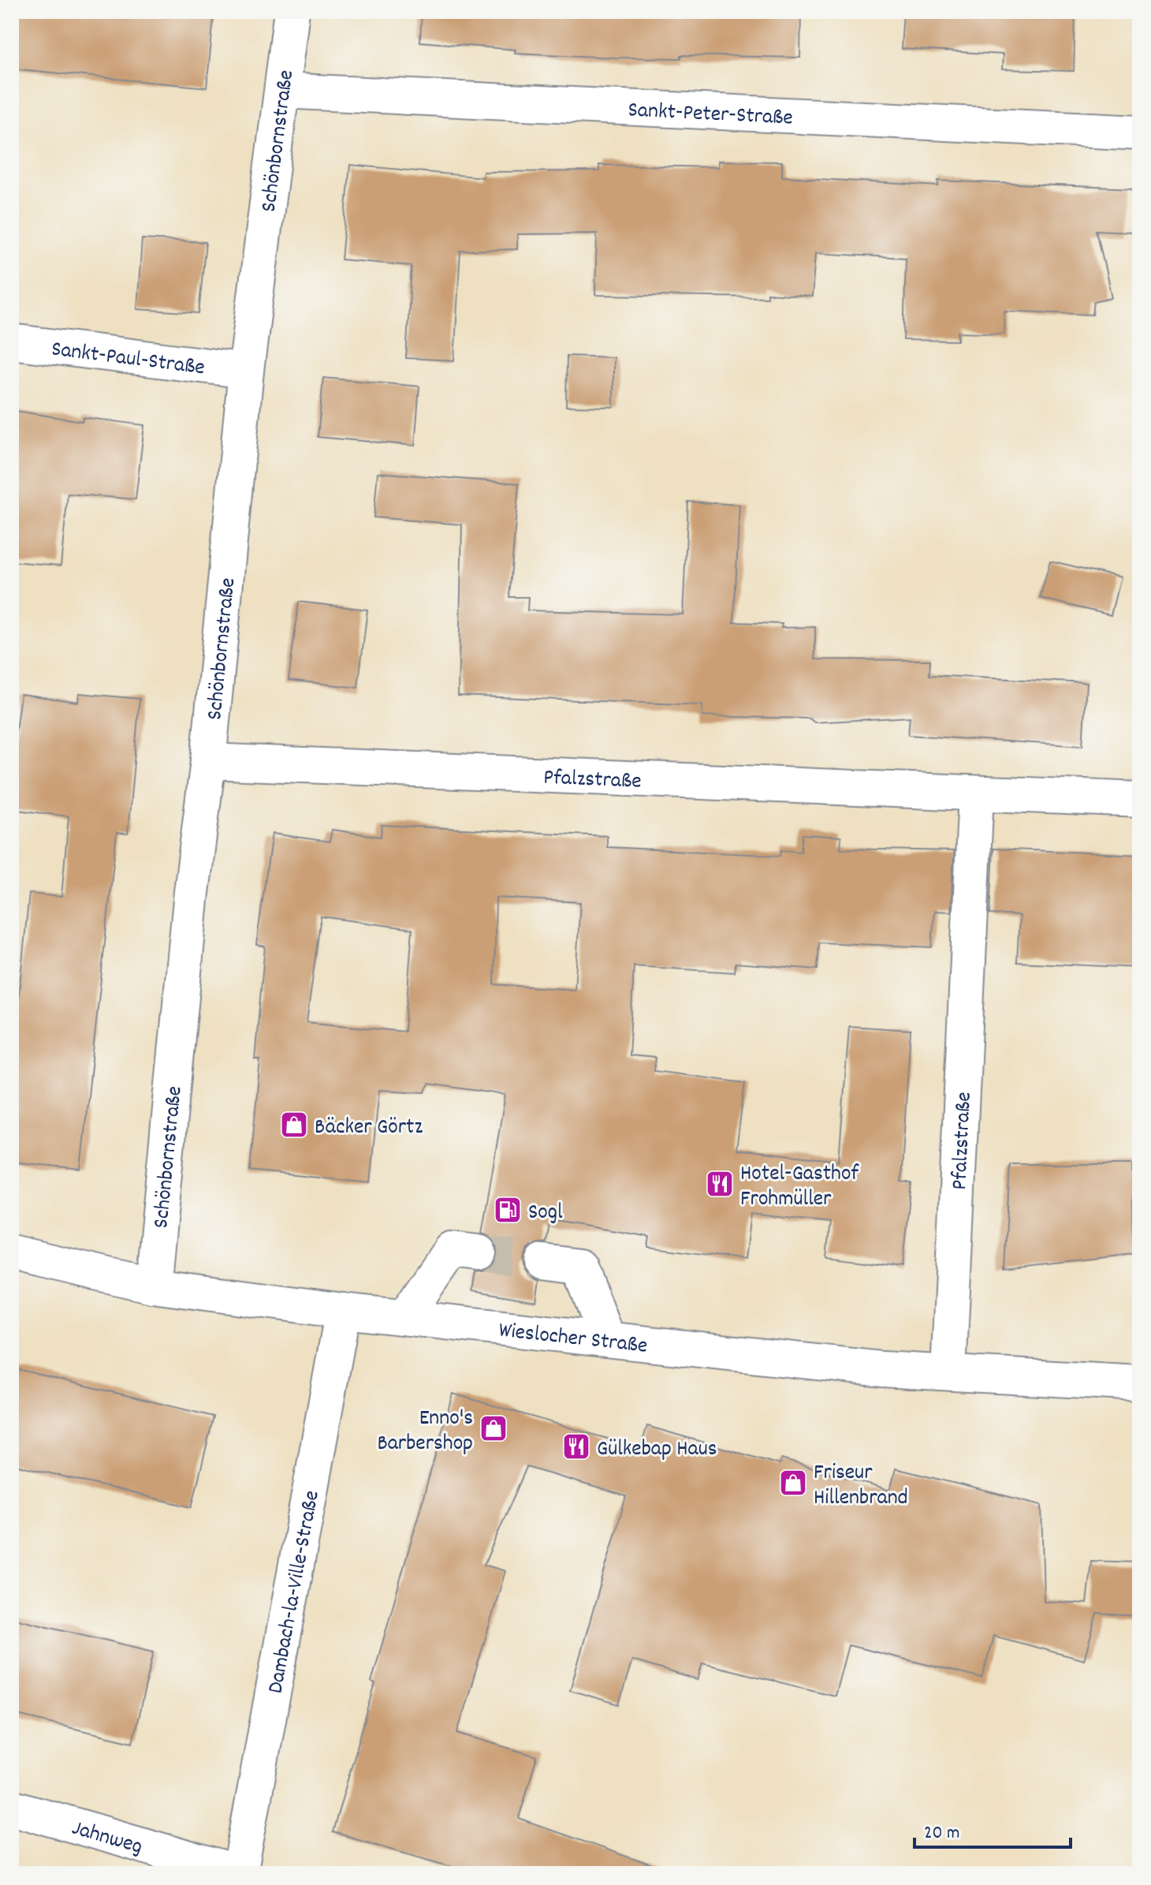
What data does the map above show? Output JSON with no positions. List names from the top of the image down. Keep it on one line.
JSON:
{"streets":{"street":["Sankt-Peter-Straße","Schönbornstraße","Sankt-Paul-Straße","Pfalzstraße","Wieslocher Straße","Dambach-la-Ville-Straße","Jahnweg"]},"crossings":[["Sankt-Peter-Straße","Schönbornstraße"],["Schönbornstraße","Sankt-Paul-Straße"],["Schönbornstraße","Pfalzstraße"],["Schönbornstraße","Wieslocher Straße"],["Pfalzstraße","Wieslocher Straße"],["Wieslocher Straße","Dambach-la-Ville-Straße"],["Dambach-la-Ville-Straße","Jahnweg"]],"places":{"shop":["Bäcker Görtz","Enno's Barbershop","Friseur Hillenbrand"],"restaurant":["Hotel-Gasthof Frohmüller","Gülkebap Haus"],"fuel station":["Sogl"]},"scale_bar":"20 m"}
